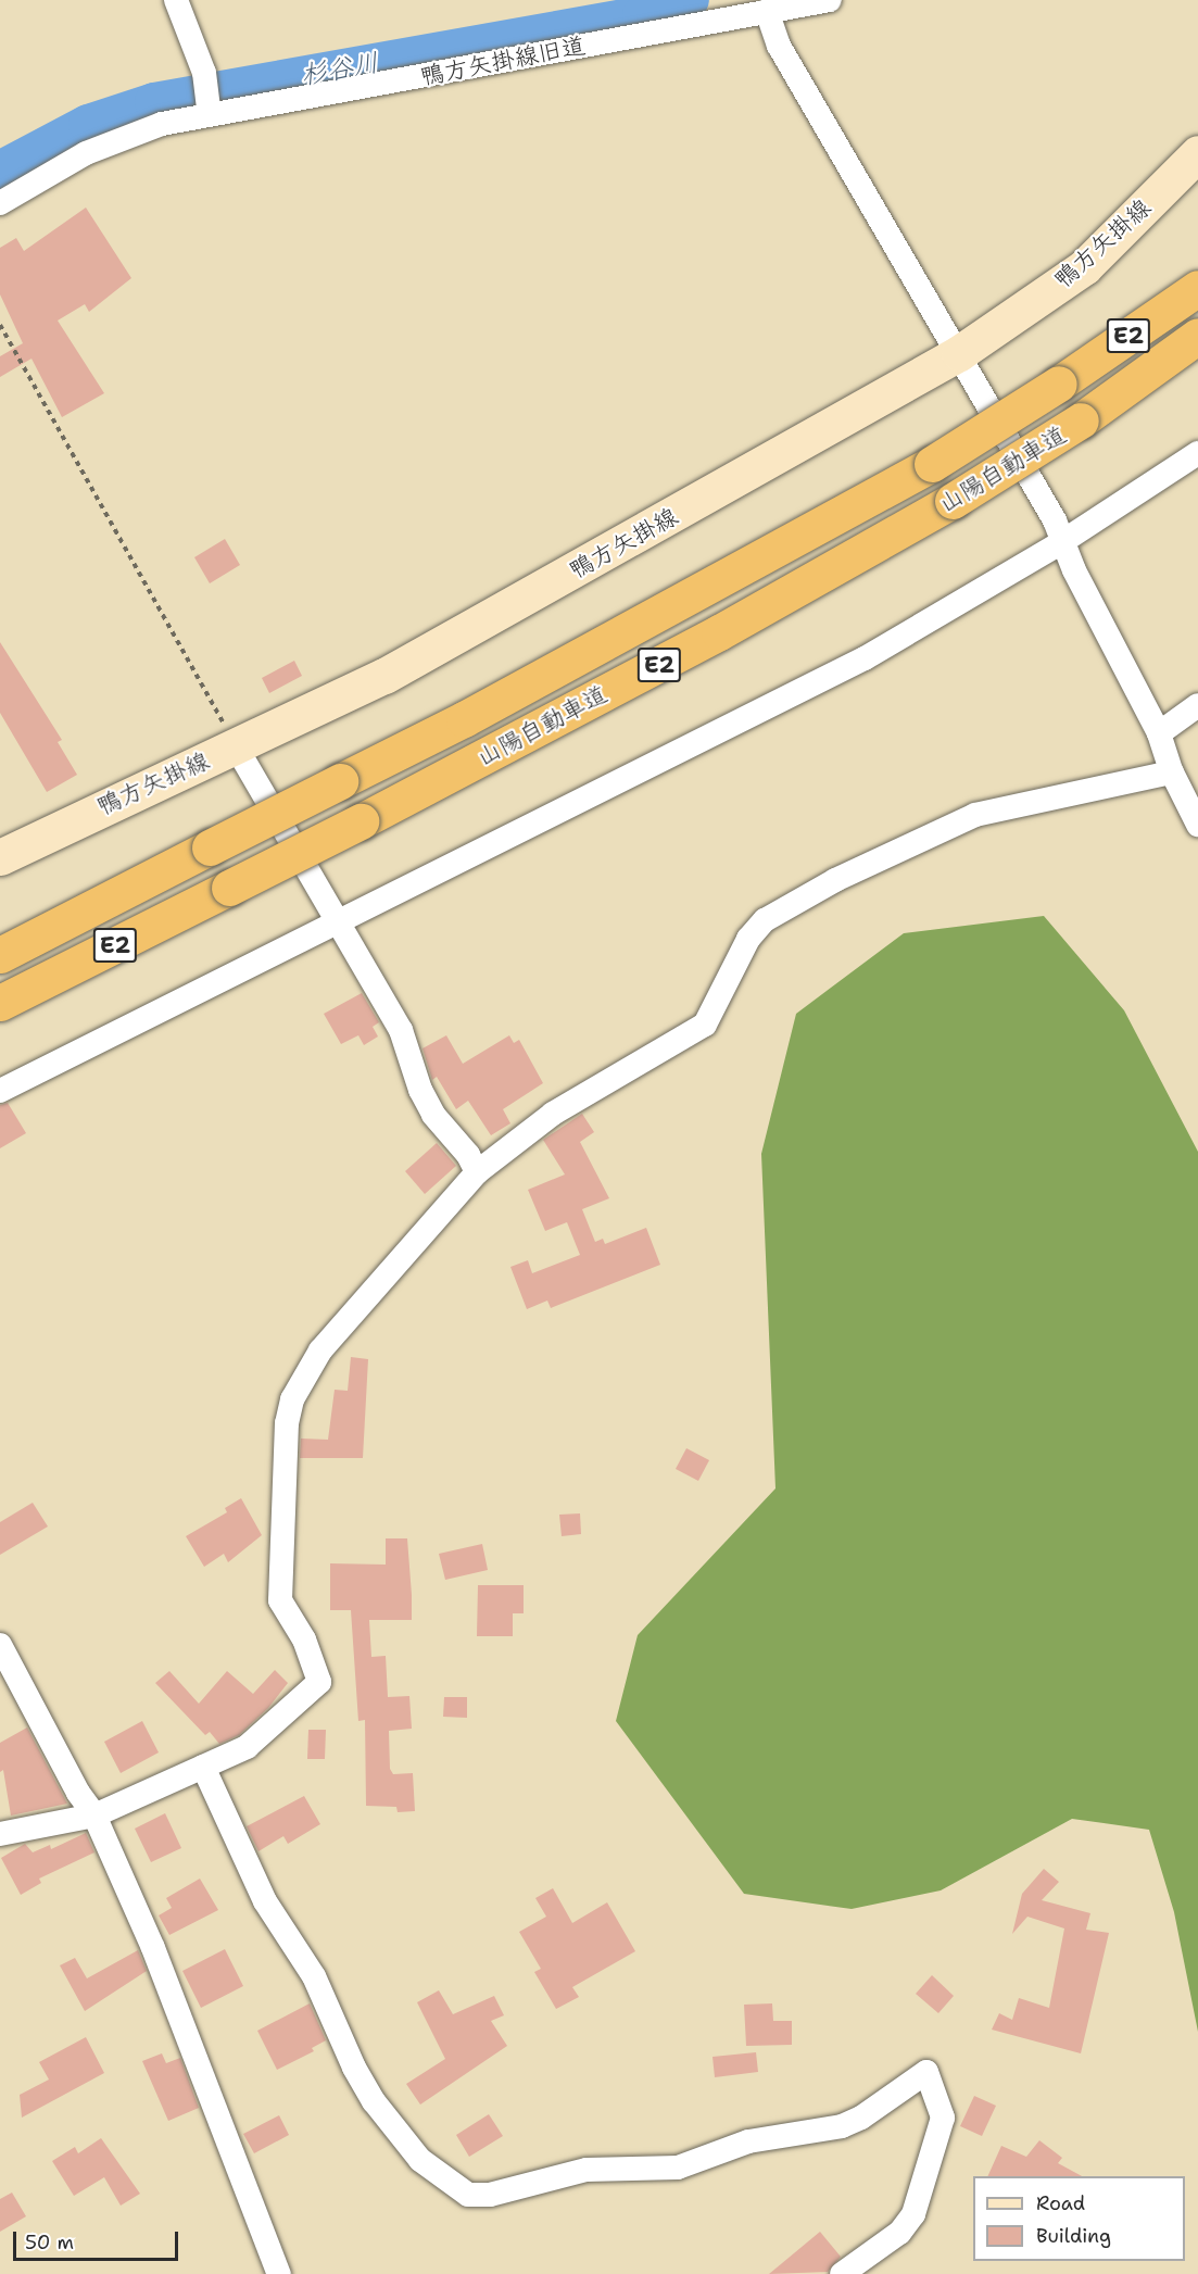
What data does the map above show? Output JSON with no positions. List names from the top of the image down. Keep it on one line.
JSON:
{"streets":{"highway":["E2","山陽自動車道"],"main road":["鴨方矢掛線"],"street":["鴨方矢掛線旧道"]},"water":["杉谷川"],"legend":["Road","Building"],"scale_bar":"50 m"}
